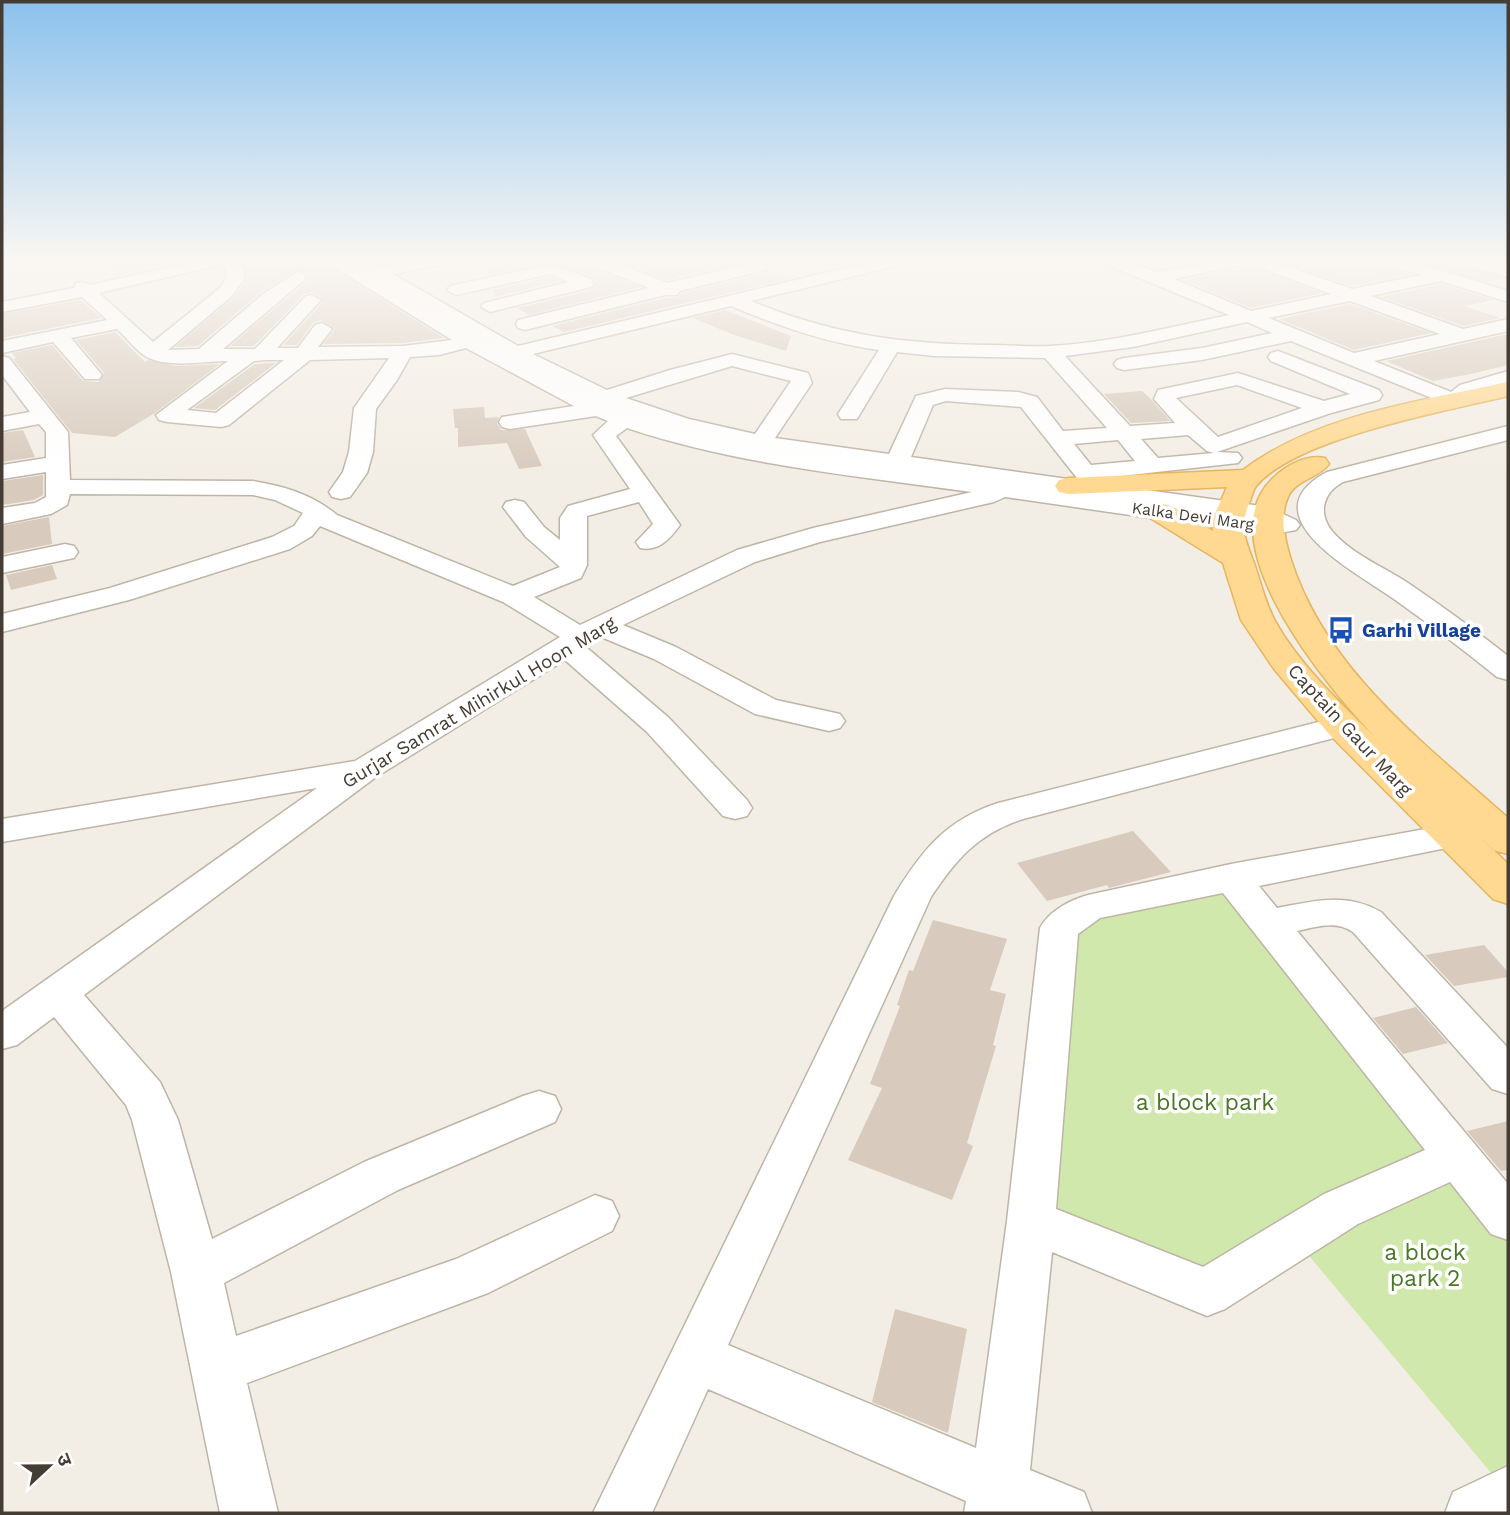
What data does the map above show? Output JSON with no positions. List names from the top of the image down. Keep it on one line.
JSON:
{"streets":{"main road":["Captain Gaur Marg"],"street":["Kalka Devi Marg","Gurjar Samrat Mihirkul Hoon Marg"]},"crossings":[["Kalka Devi Marg","Gurjar Samrat Mihirkul Hoon Marg"],["Kalka Devi Marg","Captain Gaur Marg"]],"parks":["a block park","a block park 2"],"places":{"bus stop":["Garhi Village"]},"north":"right"}
